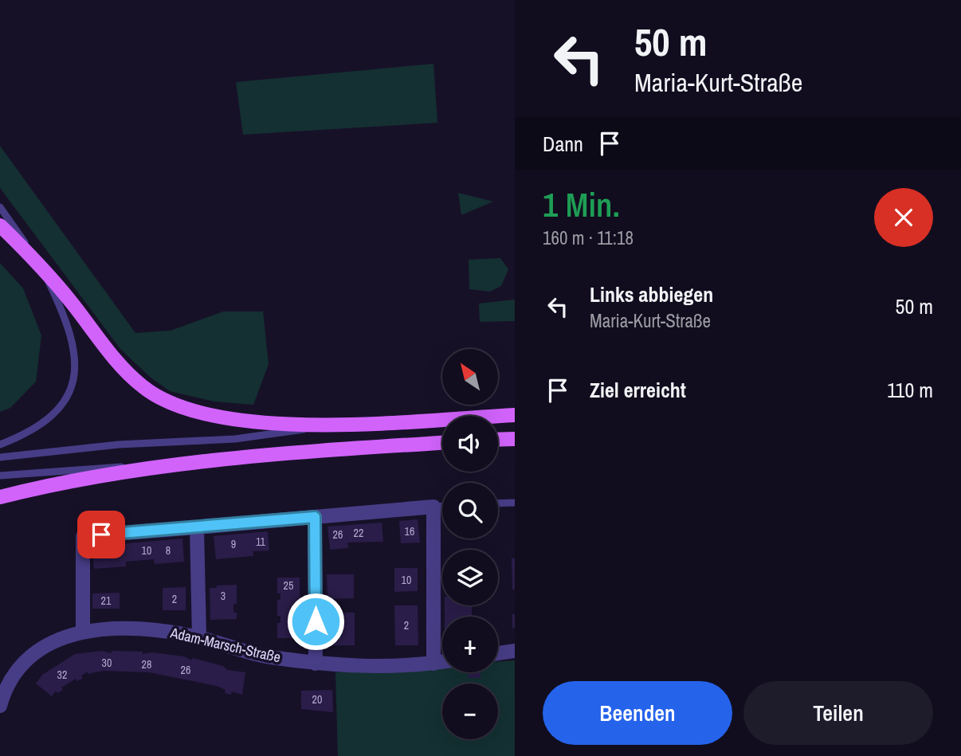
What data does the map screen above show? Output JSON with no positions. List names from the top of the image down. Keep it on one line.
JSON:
{"streets":{"street":["Adam-Marsch-Straße"]},"house_numbers":["16","22","26","11","9","10","8","10","25","3","2","21","2","30","28","26","32","20"],"north":"top left","page":{"turn":["50 m","Maria-Kurt-Straße"],"then":"Dann","heading":["1 Min.","160 m · 11:18"],"list":[{"name":"Links abbiegen","note":"Maria-Kurt-Straße","value":"50 m"},{"name":"Ziel erreicht","value":"110 m"}],"map_buttons":["+","−"],"buttons":["Beenden","Teilen"]}}
